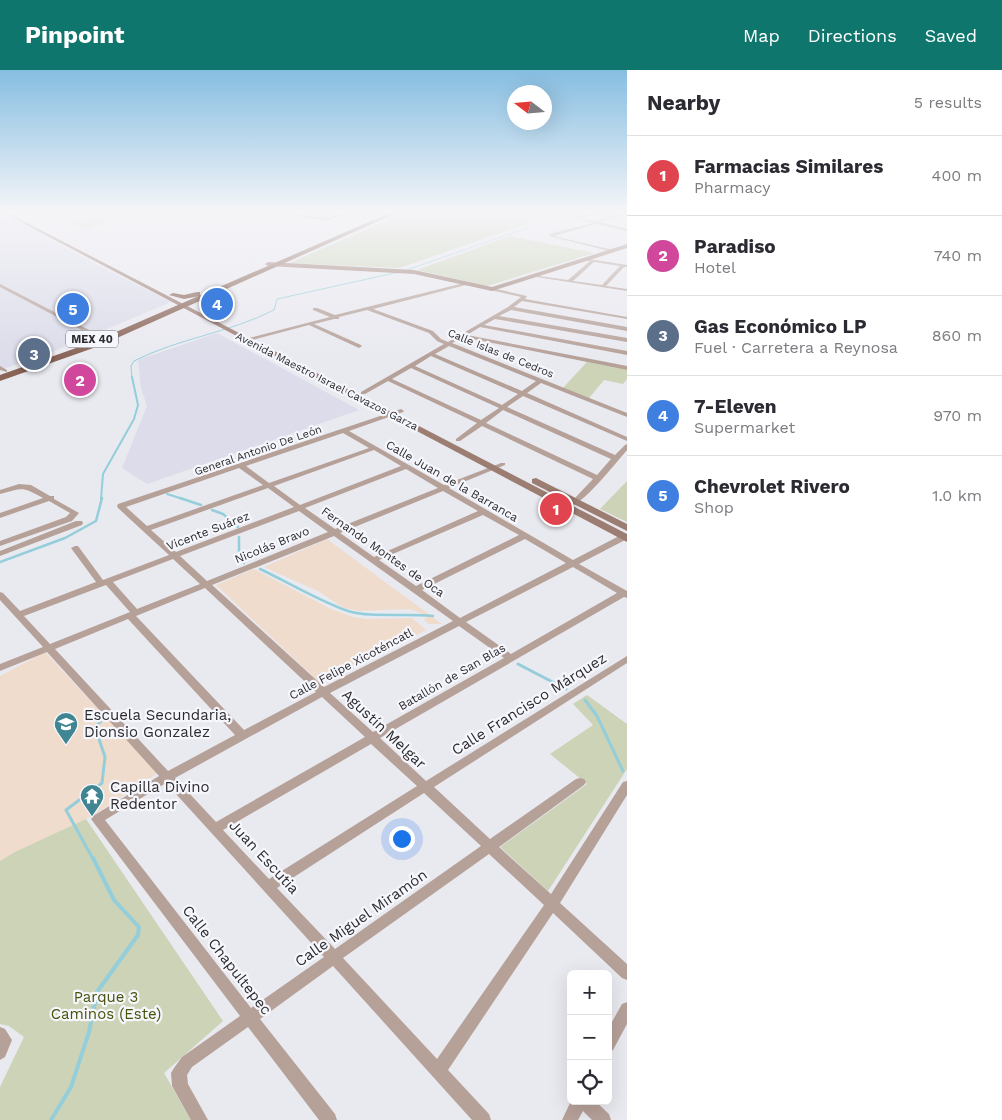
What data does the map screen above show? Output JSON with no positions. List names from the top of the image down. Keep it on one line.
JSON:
{"streets":{"main road":["MEX 40","Avenida Maestro Israel Cavazos Garza"],"street":["Calle Islas de Cedros","General Antonio De León","Calle Juan de la Barranca","Vicente Suárez","Nicolás Bravo","Fernando Montes de Oca","Calle Felipe Xicoténcatl","Batallón de San Blas","Calle Francisco Márquez","Agustín Melgar","Juan Escutia","Calle Miguel Miramón","Calle Chapultepec"]},"crossings":[["MEX 40","Avenida Maestro Israel Cavazos Garza"],["Avenida Maestro Israel Cavazos Garza","General Antonio De León"],["Avenida Maestro Israel Cavazos Garza","Nicolás Bravo"],["Avenida Maestro Israel Cavazos Garza","Calle Felipe Xicoténcatl"],["General Antonio De León","Calle Juan de la Barranca"],["General Antonio De León","Fernando Montes de Oca"],["General Antonio De León","Agustín Melgar"],["Calle Juan de la Barranca","Vicente Suárez"],["Calle Juan de la Barranca","Nicolás Bravo"],["Calle Juan de la Barranca","Calle Felipe Xicoténcatl"],["Calle Juan de la Barranca","Batallón de San Blas"],["Vicente Suárez","Fernando Montes de Oca"],["Vicente Suárez","Agustín Melgar"],["Vicente Suárez","Juan Escutia"],["Nicolás Bravo","Fernando Montes de Oca"],["Nicolás Bravo","Agustín Melgar"],["Nicolás Bravo","Juan Escutia"],["Fernando Montes de Oca","Calle Felipe Xicoténcatl"],["Fernando Montes de Oca","Batallón de San Blas"],["Calle Felipe Xicoténcatl","Agustín Melgar"],["Calle Felipe Xicoténcatl","Juan Escutia"],["Calle Felipe Xicoténcatl","Calle Chapultepec"],["Batallón de San Blas","Agustín Melgar"],["Batallón de San Blas","Juan Escutia"],["Calle Francisco Márquez","Agustín Melgar"],["Calle Francisco Márquez","Juan Escutia"],["Agustín Melgar","Calle Miguel Miramón"],["Juan Escutia","Calle Miguel Miramón"],["Calle Miguel Miramón","Calle Chapultepec"]],"parks":["Parque 3 Caminos (Este)"],"places":{"school or university":["Escuela Secundaria, Dionsio Gonzalez"],"temple":["Capilla Divino Redentor"]},"north":"left","page":{"header":"Pinpoint","nav":["Map","Directions","Saved"],"heading":["Nearby","5 results"],"list":[{"mark":"1","name":"Farmacias Similares","note":"Pharmacy","value":"400 m"},{"mark":"2","name":"Paradiso","note":"Hotel","value":"740 m"},{"mark":"3","name":"Gas Económico LP","note":"Fuel · Carretera a Reynosa","value":"860 m"},{"mark":"4","name":"7-Eleven","note":"Supermarket","value":"970 m"},{"mark":"5","name":"Chevrolet Rivero","note":"Shop","value":"1.0 km"}],"pins":["4","5","3","2","1"],"map_buttons":["+","−"]}}
